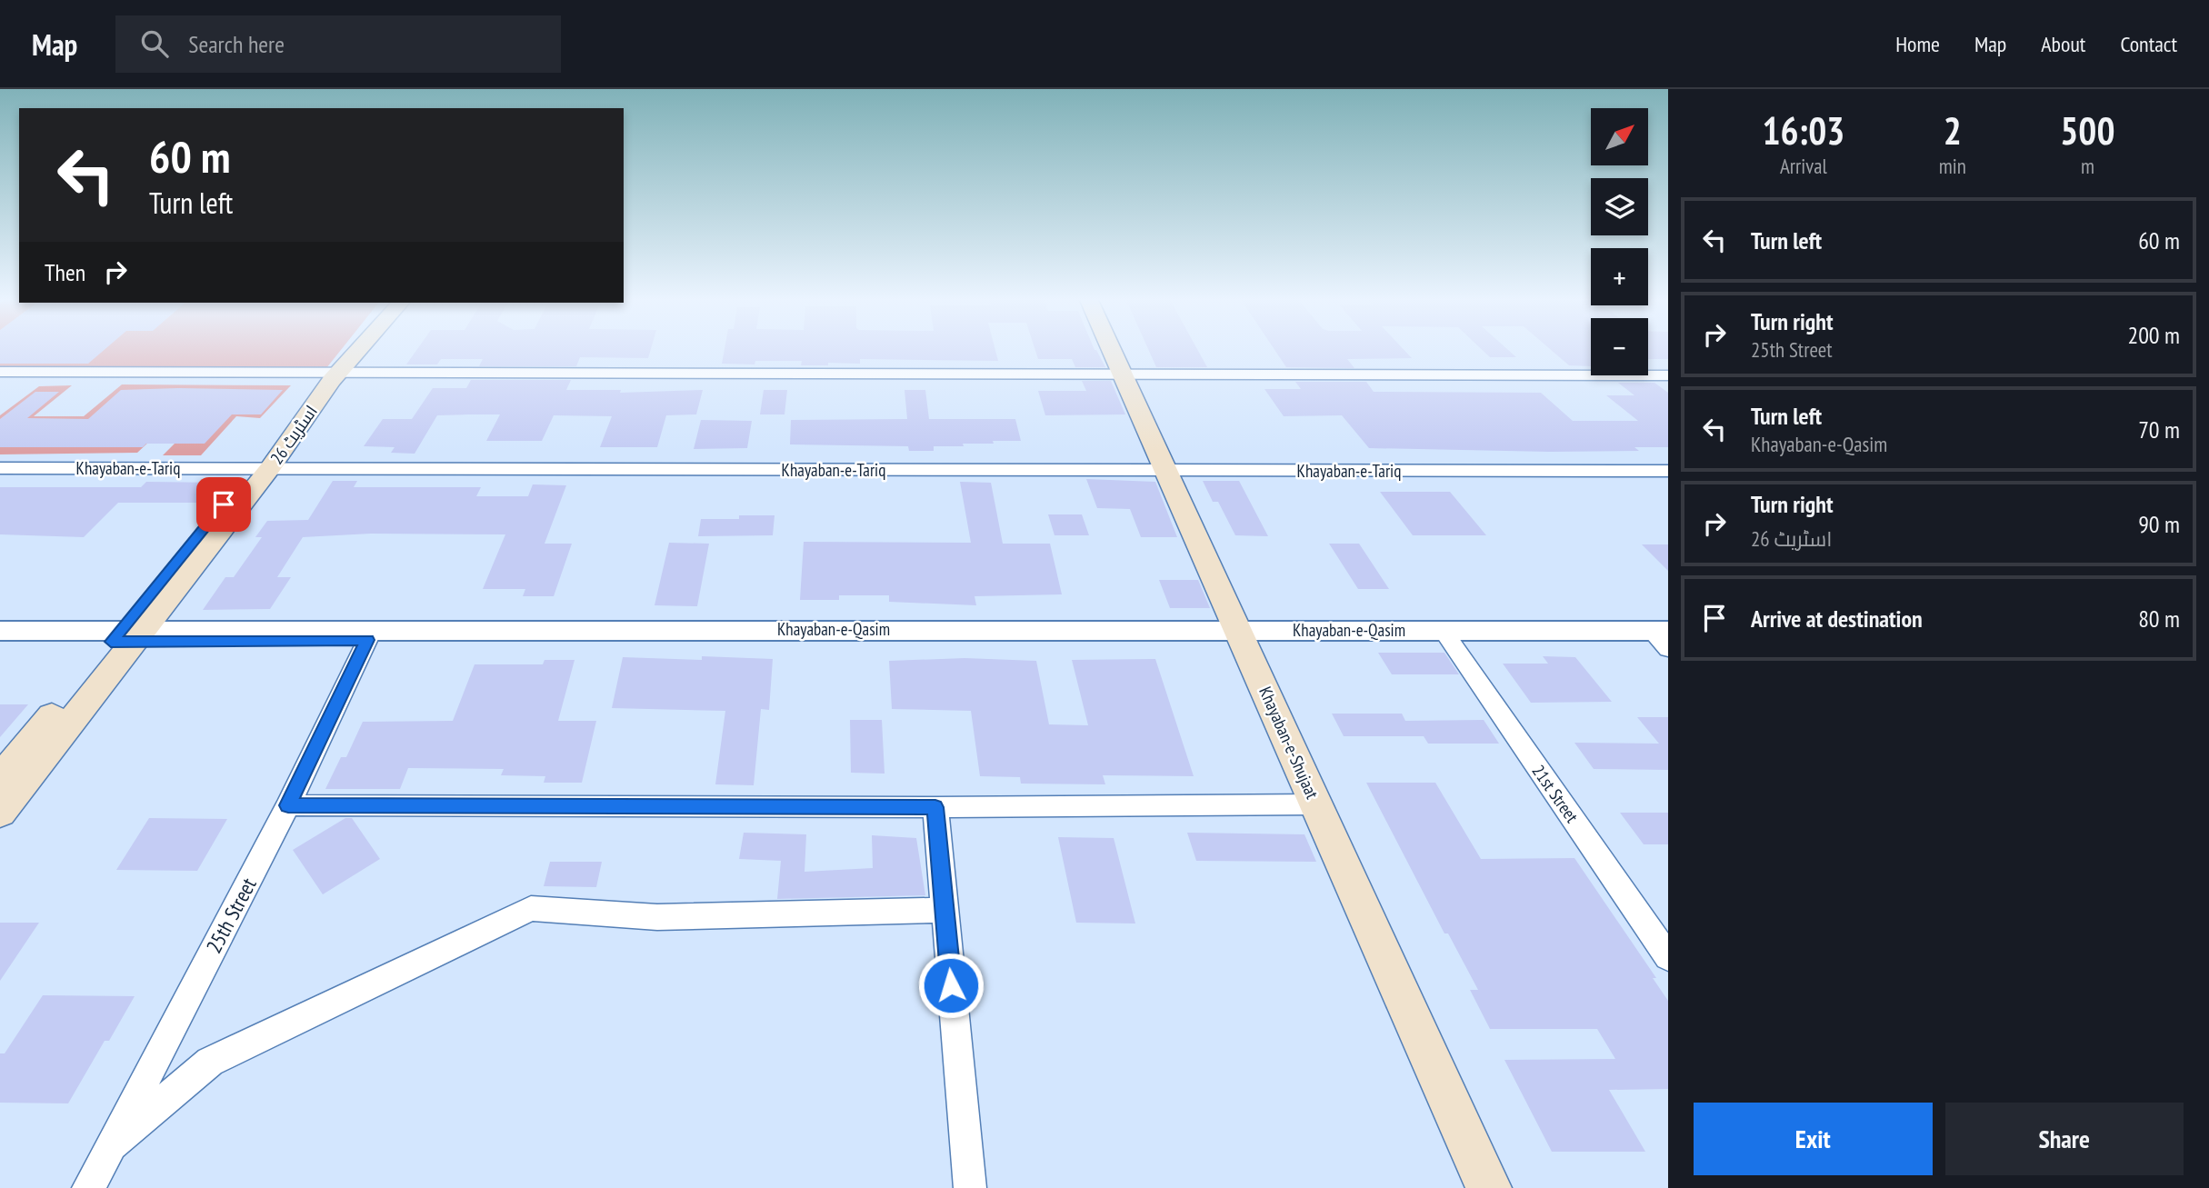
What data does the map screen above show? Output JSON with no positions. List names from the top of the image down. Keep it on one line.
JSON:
{"streets":{"main road":["اسٹریٹ 26","Khayaban-e-Shujaat"],"street":["Khayaban-e-Tariq","Khayaban-e-Qasim","21st Street","25th Street"]},"crossings":[["اسٹریٹ 26","Khayaban-e-Tariq"],["اسٹریٹ 26","Khayaban-e-Qasim"],["Khayaban-e-Tariq","Khayaban-e-Shujaat"],["Khayaban-e-Qasim","Khayaban-e-Shujaat"],["Khayaban-e-Qasim","21st Street"],["Khayaban-e-Qasim","25th Street"]],"north":"top right","page":{"header":"Map","search":"Search here","nav":["Home","Map","About","Contact"],"eta":["16:03","Arrival","2","min","500","m"],"map_buttons":["+","−"],"turn":["60 m","Turn left"],"list":[{"name":"Turn left","value":"60 m"},{"name":"Turn right","note":"25th Street","value":"200 m"},{"name":"Turn left","note":"Khayaban-e-Qasim","value":"70 m"},{"name":"Turn right","note":"اسٹریٹ 26","value":"90 m"},{"name":"Arrive at destination","value":"80 m"}],"then":"Then","buttons":["Exit","Share"]}}
